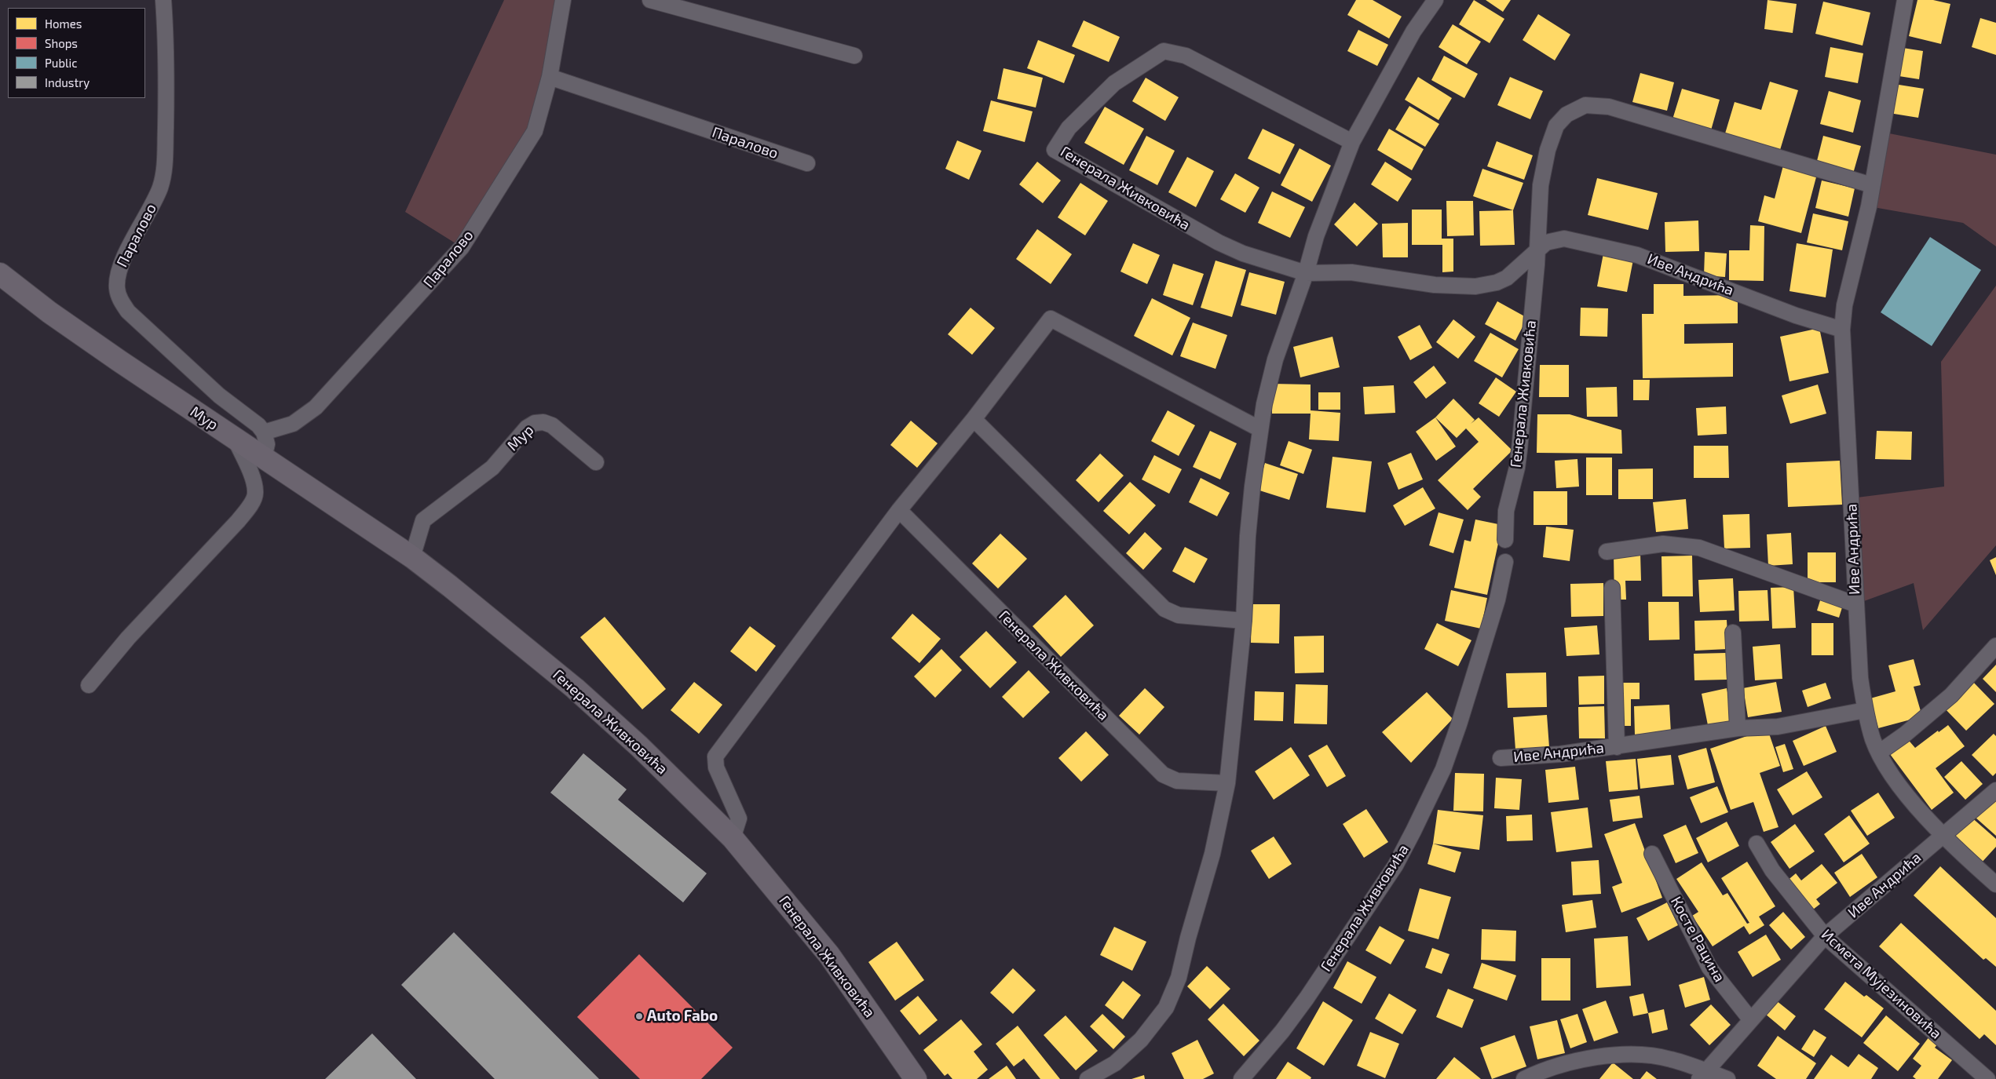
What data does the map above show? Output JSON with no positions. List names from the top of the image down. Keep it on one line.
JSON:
{"streets":{"main road":["Генерала Живковића","Мур"],"street":["Паралово","Иве Андрића","Косте Рацина","Исмета Мујезиновића"]},"crossings":[["Генерала Живковића","Иве Андрића"],["Генерала Живковића","Мур"],["Иве Андрића","Исмета Мујезиновића"]],"places":["Auto Fabo"],"legend":["Homes","Shops","Public","Industry"]}
